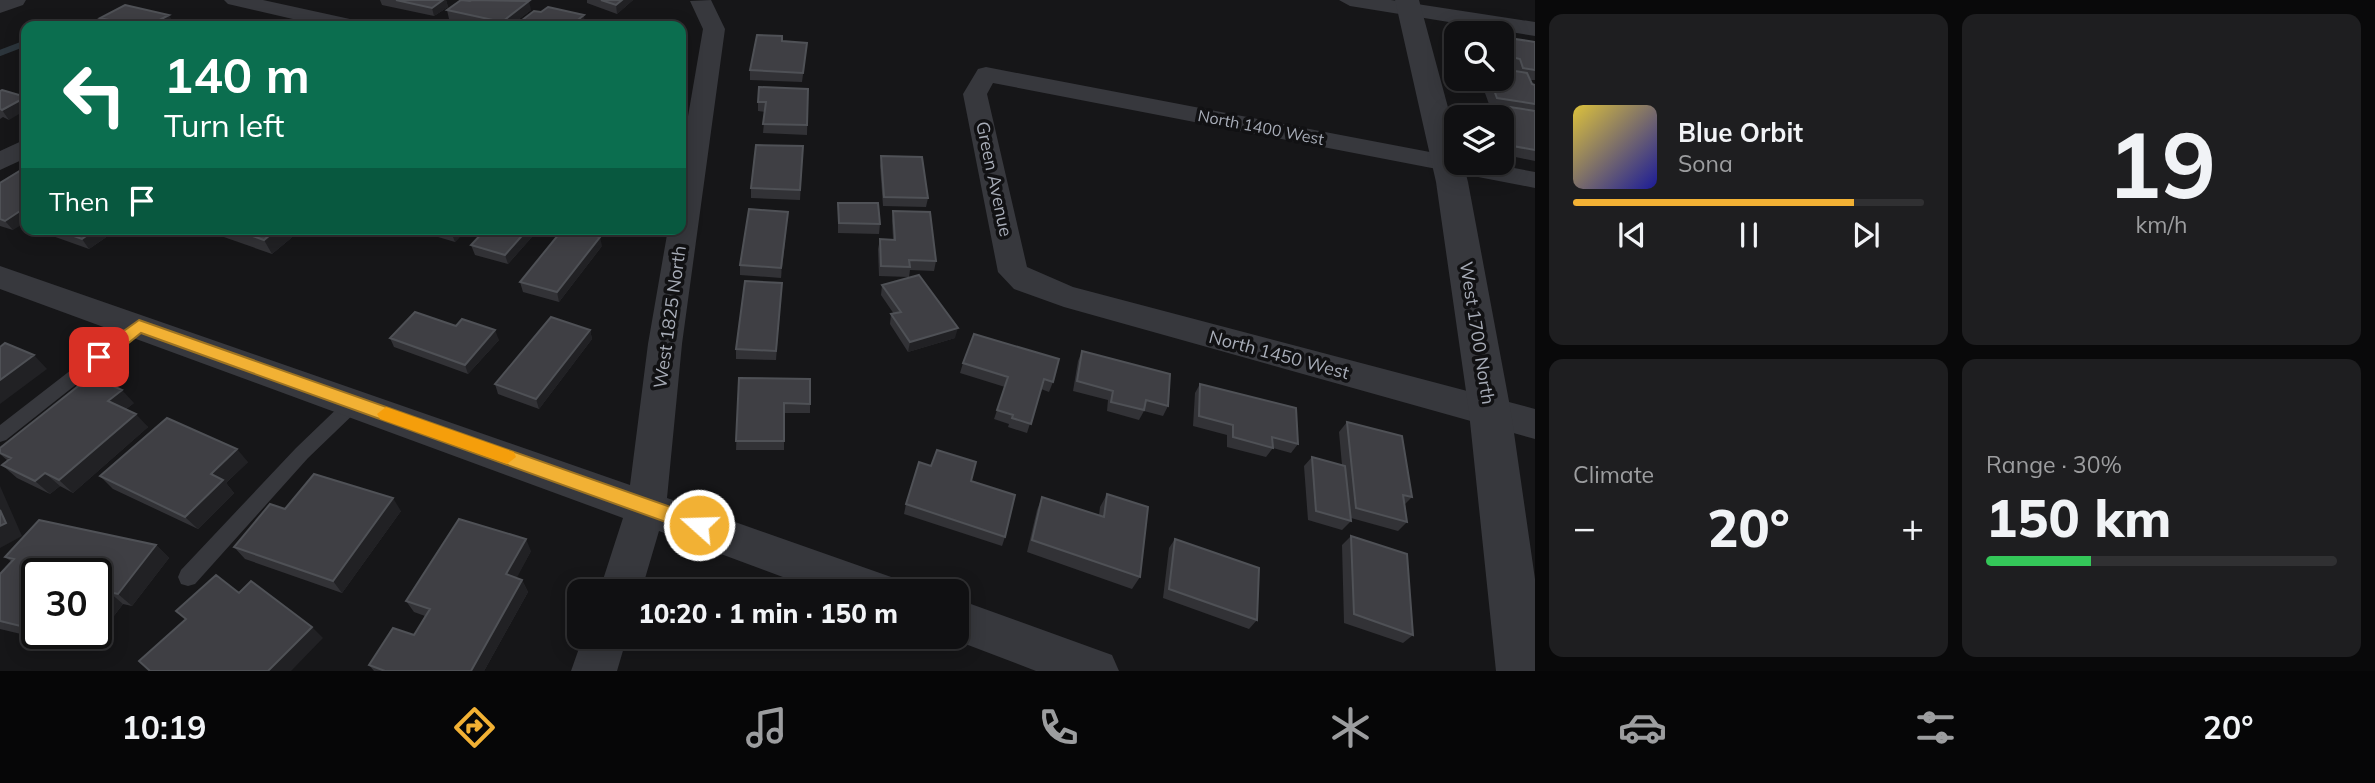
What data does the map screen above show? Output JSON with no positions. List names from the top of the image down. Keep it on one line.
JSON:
{"streets":{"street":["North 1400 West","Green Avenue","West 1825 North","West 1700 North","North 1450 West"]},"crossings":[["North 1400 West","Green Avenue"],["Green Avenue","North 1450 West"],["West 1700 North","North 1450 West"]],"page":{"tile":[["19","km/h"],"Climate",["Range · 30%","150 km"]],"turn":["140 m","Turn left"],"song":["Blue Orbit","Sona"],"then":"Then","heat":["−","20°","+"],"limit":"30","trip":"10:20 · 1 min · 150 m","tabs":["10:19","20°"]}}
